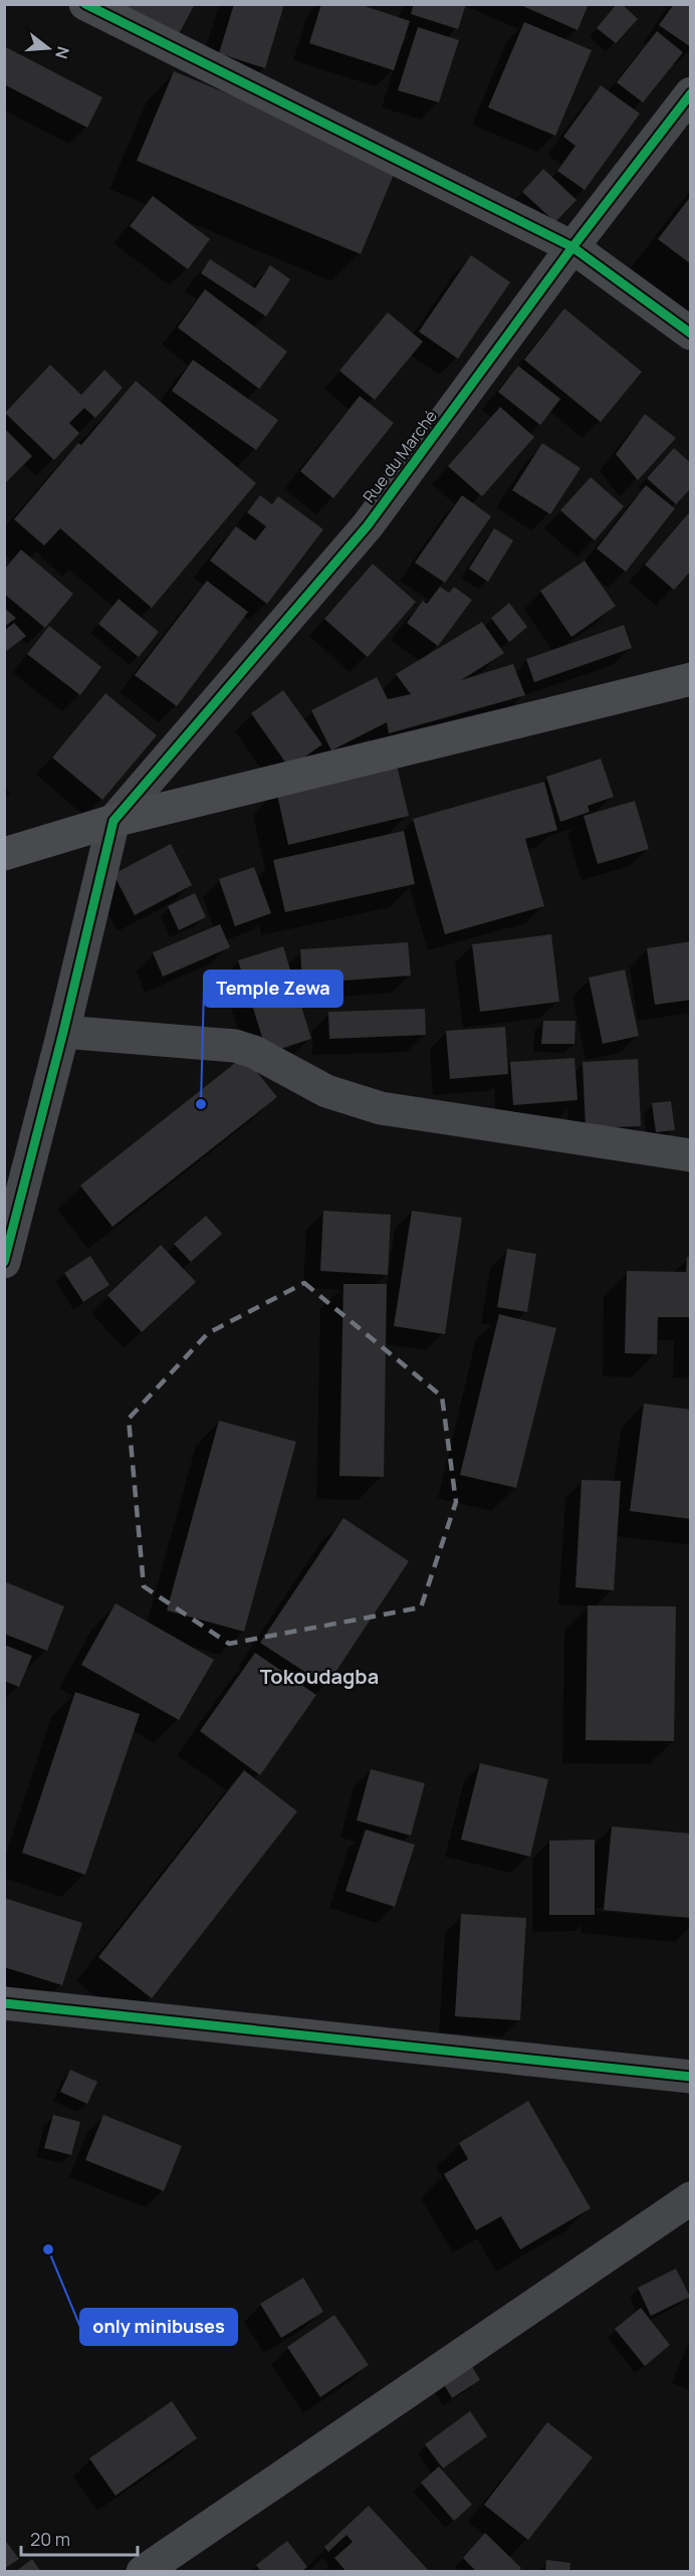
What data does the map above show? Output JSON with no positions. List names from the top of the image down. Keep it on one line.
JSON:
{"streets":{"street":["Rue du Marché"]},"districts":["Tokoudagba"],"places":["Temple Zewa","only minibuses"],"scale_bar":"20 m","north":"right"}
